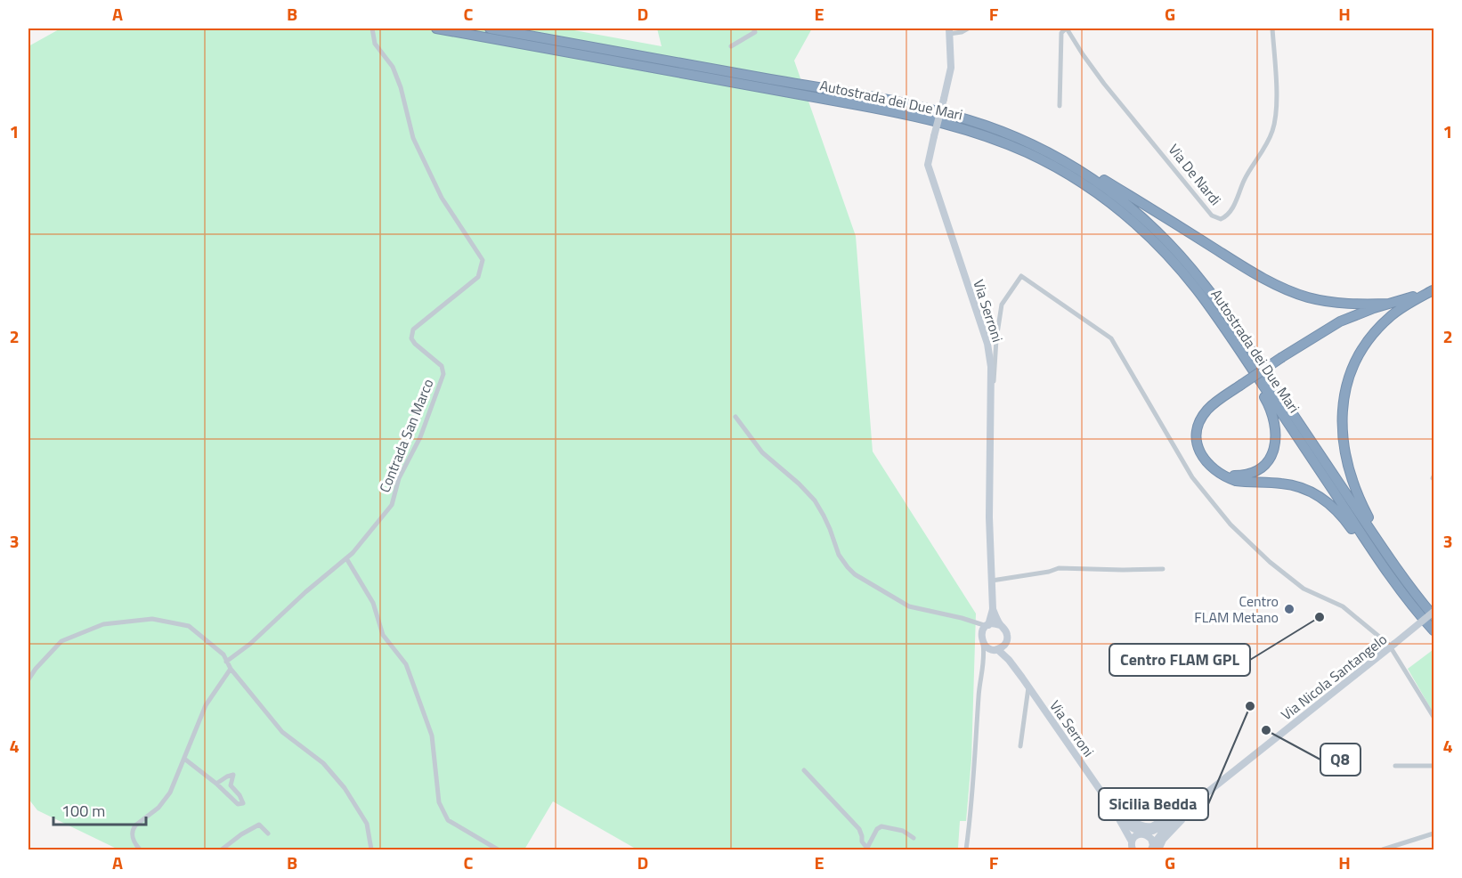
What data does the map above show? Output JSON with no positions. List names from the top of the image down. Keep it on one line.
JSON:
{"streets":{"highway":["Autostrada dei Due Mari"],"main road":["Via Serroni","Via Nicola Santangelo"],"street":["Via De Nardi","Contrada San Marco"]},"crossings":[["Autostrada dei Due Mari","Via Nicola Santangelo"]],"places":["Centro FLAM Metano","Centro FLAM GPL","Sicilia Bedda","Q8"],"scale_bar":"100 m","grid":{"columns":["A","B","C","D","E","F","G","H"],"rows":["1","2","3","4"]}}
